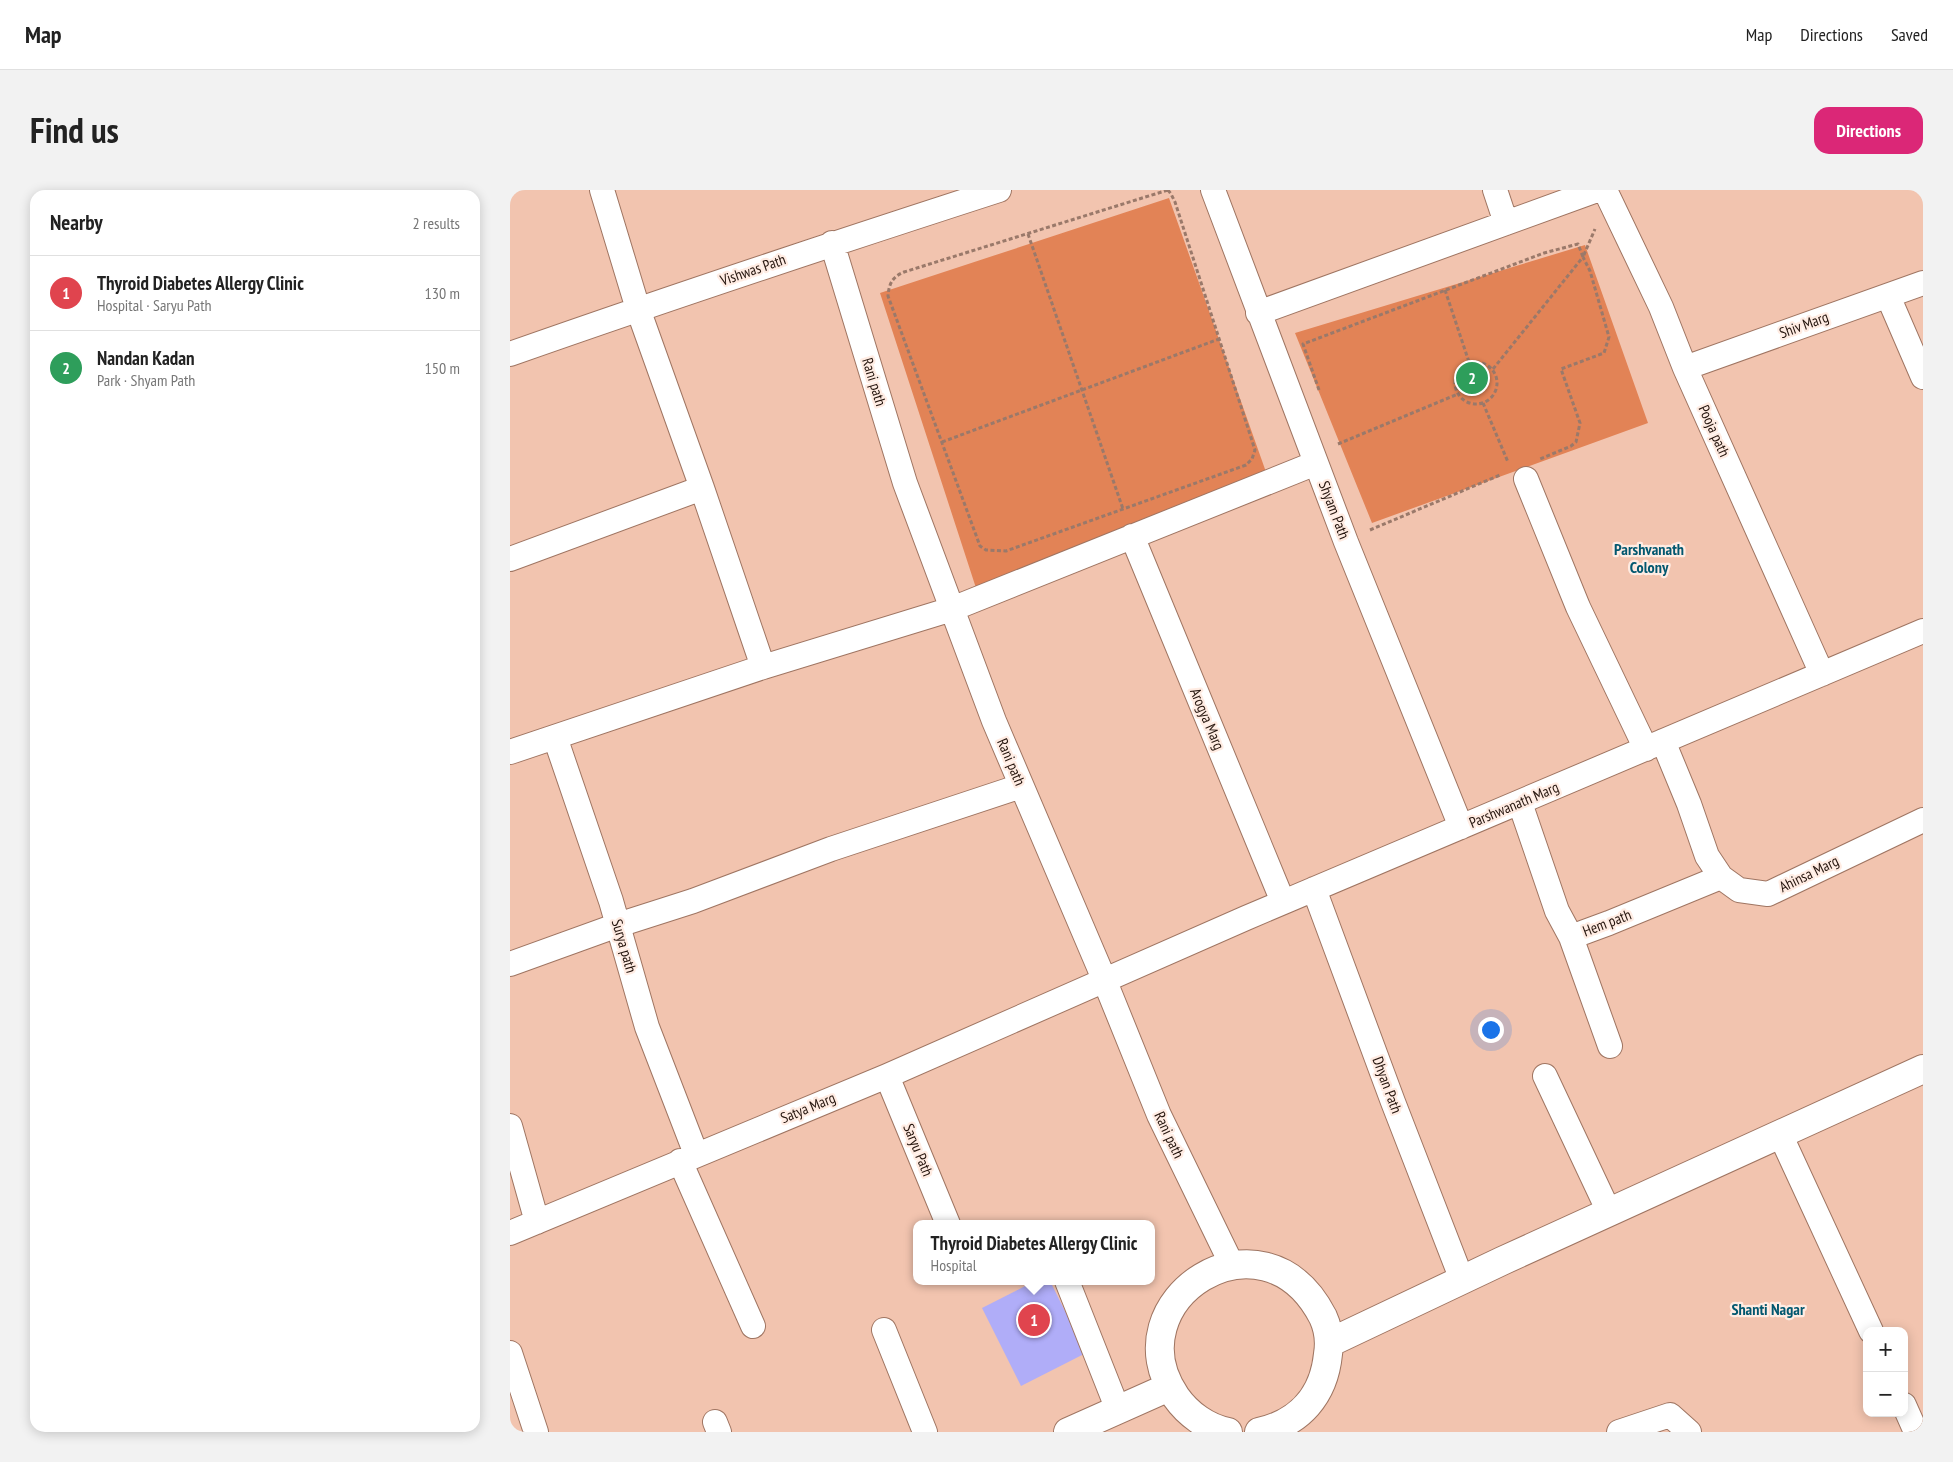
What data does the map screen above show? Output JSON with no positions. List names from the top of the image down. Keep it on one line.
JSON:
{"streets":{"street":["Vishwas Path","Shiv Marg","Rani path","Pooja path","Shyam Path","Arogya Marg","Parshwanath Marg","Ahinsa Marg","Hem path","Surya path","Dhyan Path","Satya Marg","Saryu Path"]},"crossings":[["Vishwas Path","Rani path"],["Shiv Marg","Pooja path"],["Rani path","Parshwanath Marg"],["Rani path","Satya Marg"],["Pooja path","Parshwanath Marg"],["Shyam Path","Parshwanath Marg"],["Arogya Marg","Parshwanath Marg"],["Parshwanath Marg","Ahinsa Marg"],["Parshwanath Marg","Hem path"],["Parshwanath Marg","Dhyan Path"],["Parshwanath Marg","Satya Marg"],["Ahinsa Marg","Hem path"],["Surya path","Satya Marg"],["Satya Marg","Saryu Path"]],"districts":["Parshvanath Colony","Shanti Nagar"],"page":{"header":"Map","nav":["Map","Directions","Saved"],"title":"Find us","buttons":"Directions","heading":["Nearby","2 results"],"list":[{"mark":"1","name":"Thyroid Diabetes Allergy Clinic","note":"Hospital · Saryu Path","value":"130 m"},{"mark":"2","name":"Nandan Kadan","note":"Park · Shyam Path","value":"150 m"}],"pins":["2","1"],"popup":["Thyroid Diabetes Allergy Clinic","Hospital"],"map_buttons":["+","−"]}}
